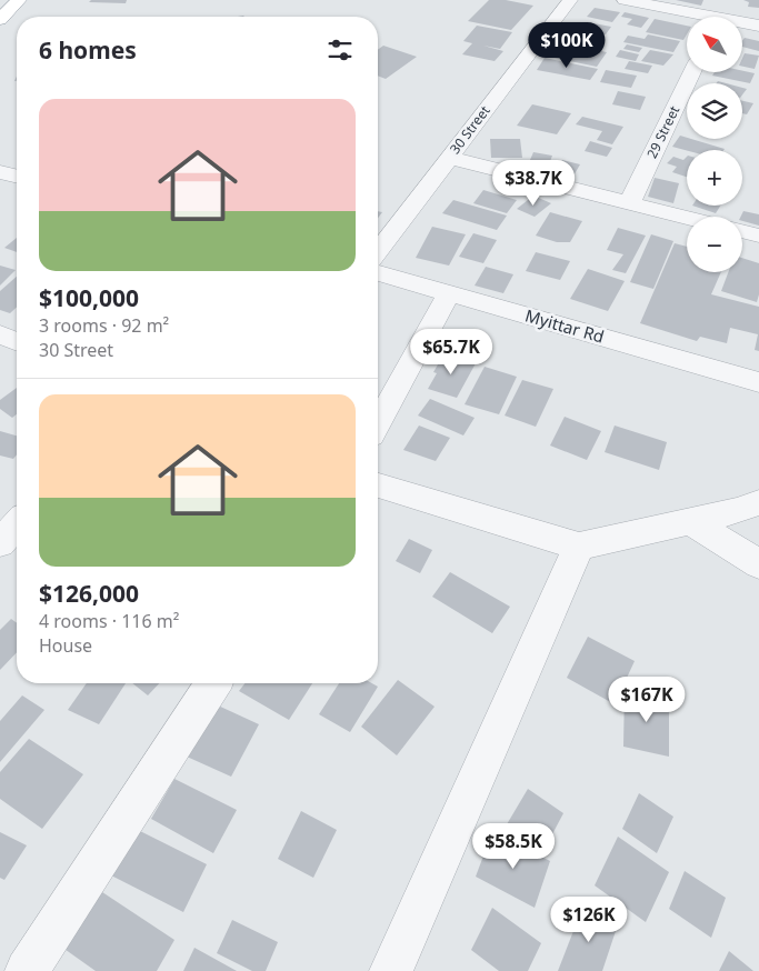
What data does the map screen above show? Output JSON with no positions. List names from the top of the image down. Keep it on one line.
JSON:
{"streets":{"street":["30 Street","29 Street","Myittar Rd"]},"north":"top left","page":{"map_buttons":["+","−"],"heading":"6 homes","price":["$100K","$38.7K","$65.7K","$167K","$58.5K","$126K"],"list":[{"name":"$100,000","note":"3 rooms · 92 m² · 30 Street"},{"name":"$126,000","note":"4 rooms · 116 m² · House"}]}}
